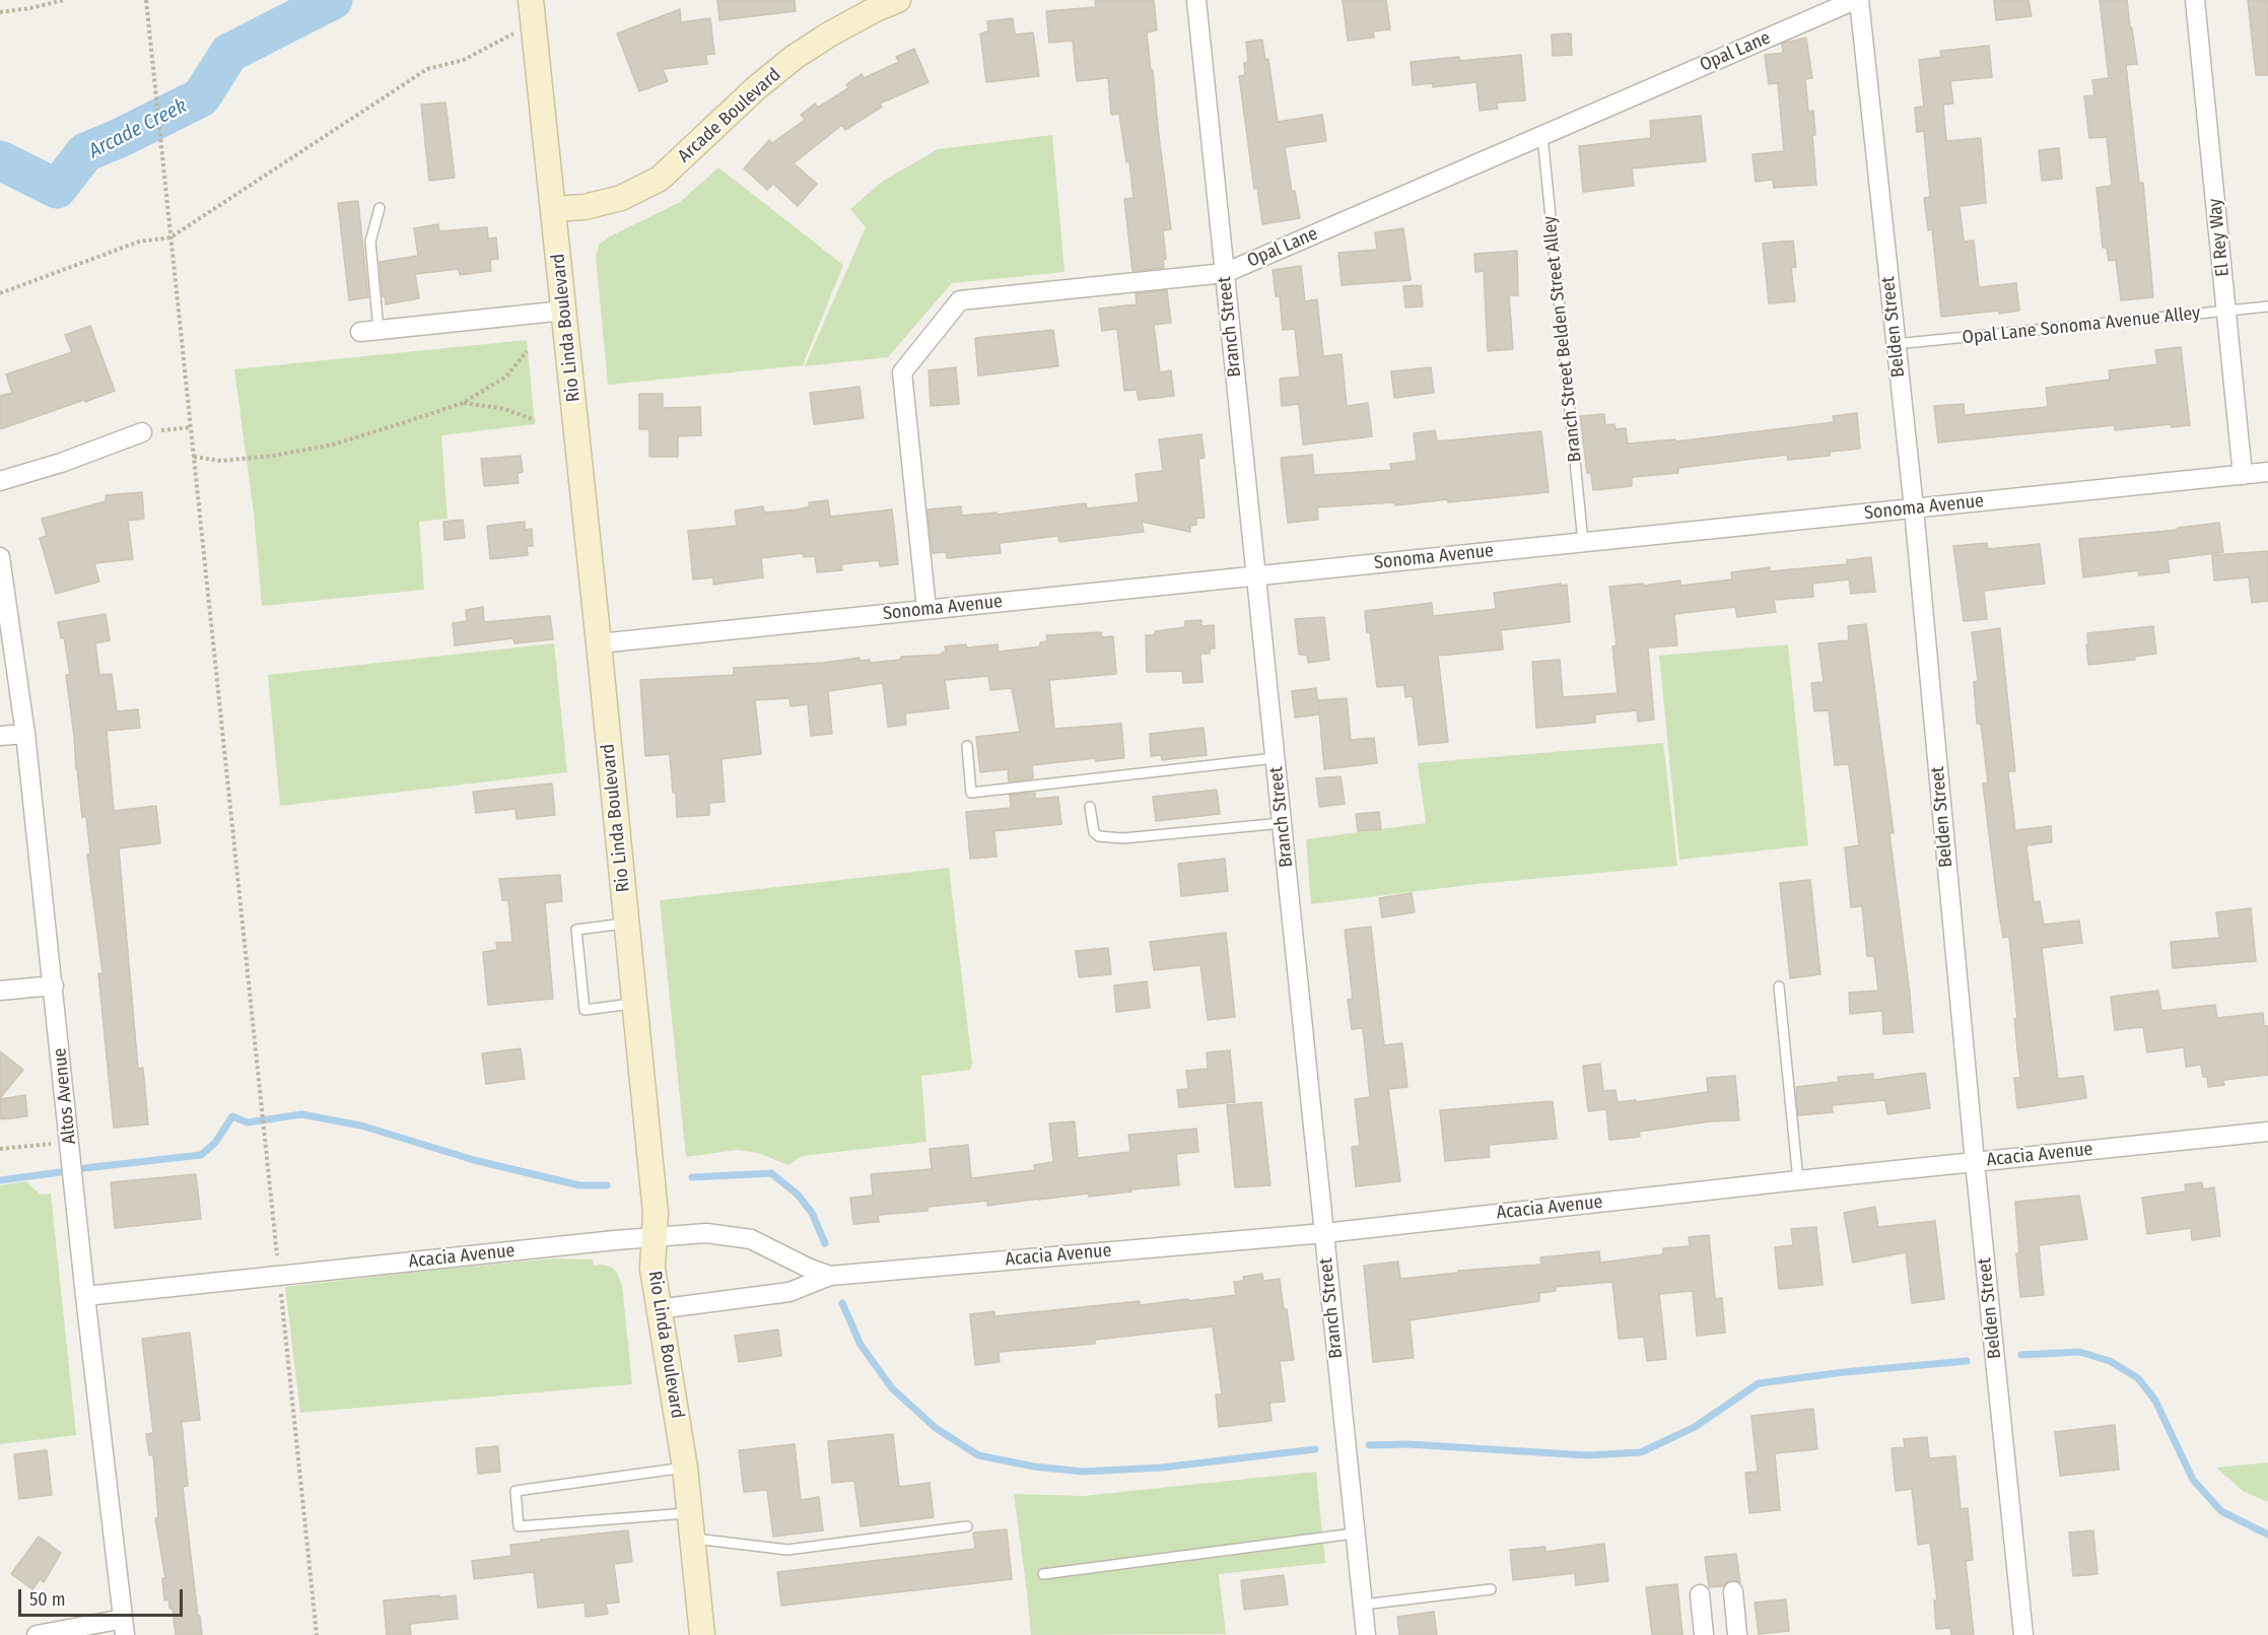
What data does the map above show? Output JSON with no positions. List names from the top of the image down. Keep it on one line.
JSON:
{"streets":{"main road":["Arcade Boulevard","Rio Linda Boulevard"],"street":["Opal Lane","El Rey Way","Branch Street","Belden Street","Sonoma Avenue","Altos Avenue","Acacia Avenue"],"lane":["Opal Lane Sonoma Avenue Alley","Branch Street Belden Street Alley"]},"crossings":[["Opal Lane","Branch Street"],["Opal Lane","Belden Street"],["Opal Lane","Branch Street Belden Street Alley"],["Opal Lane","Sonoma Avenue"],["Arcade Boulevard","Rio Linda Boulevard"],["El Rey Way","Opal Lane Sonoma Avenue Alley"],["El Rey Way","Sonoma Avenue"],["Opal Lane Sonoma Avenue Alley","Belden Street"],["Branch Street","Sonoma Avenue"],["Branch Street","Acacia Avenue"],["Belden Street","Sonoma Avenue"],["Belden Street","Acacia Avenue"],["Rio Linda Boulevard","Sonoma Avenue"],["Rio Linda Boulevard","Acacia Avenue"],["Branch Street Belden Street Alley","Sonoma Avenue"],["Altos Avenue","Acacia Avenue"]],"water":["Arcade Creek"],"scale_bar":"50 m"}
